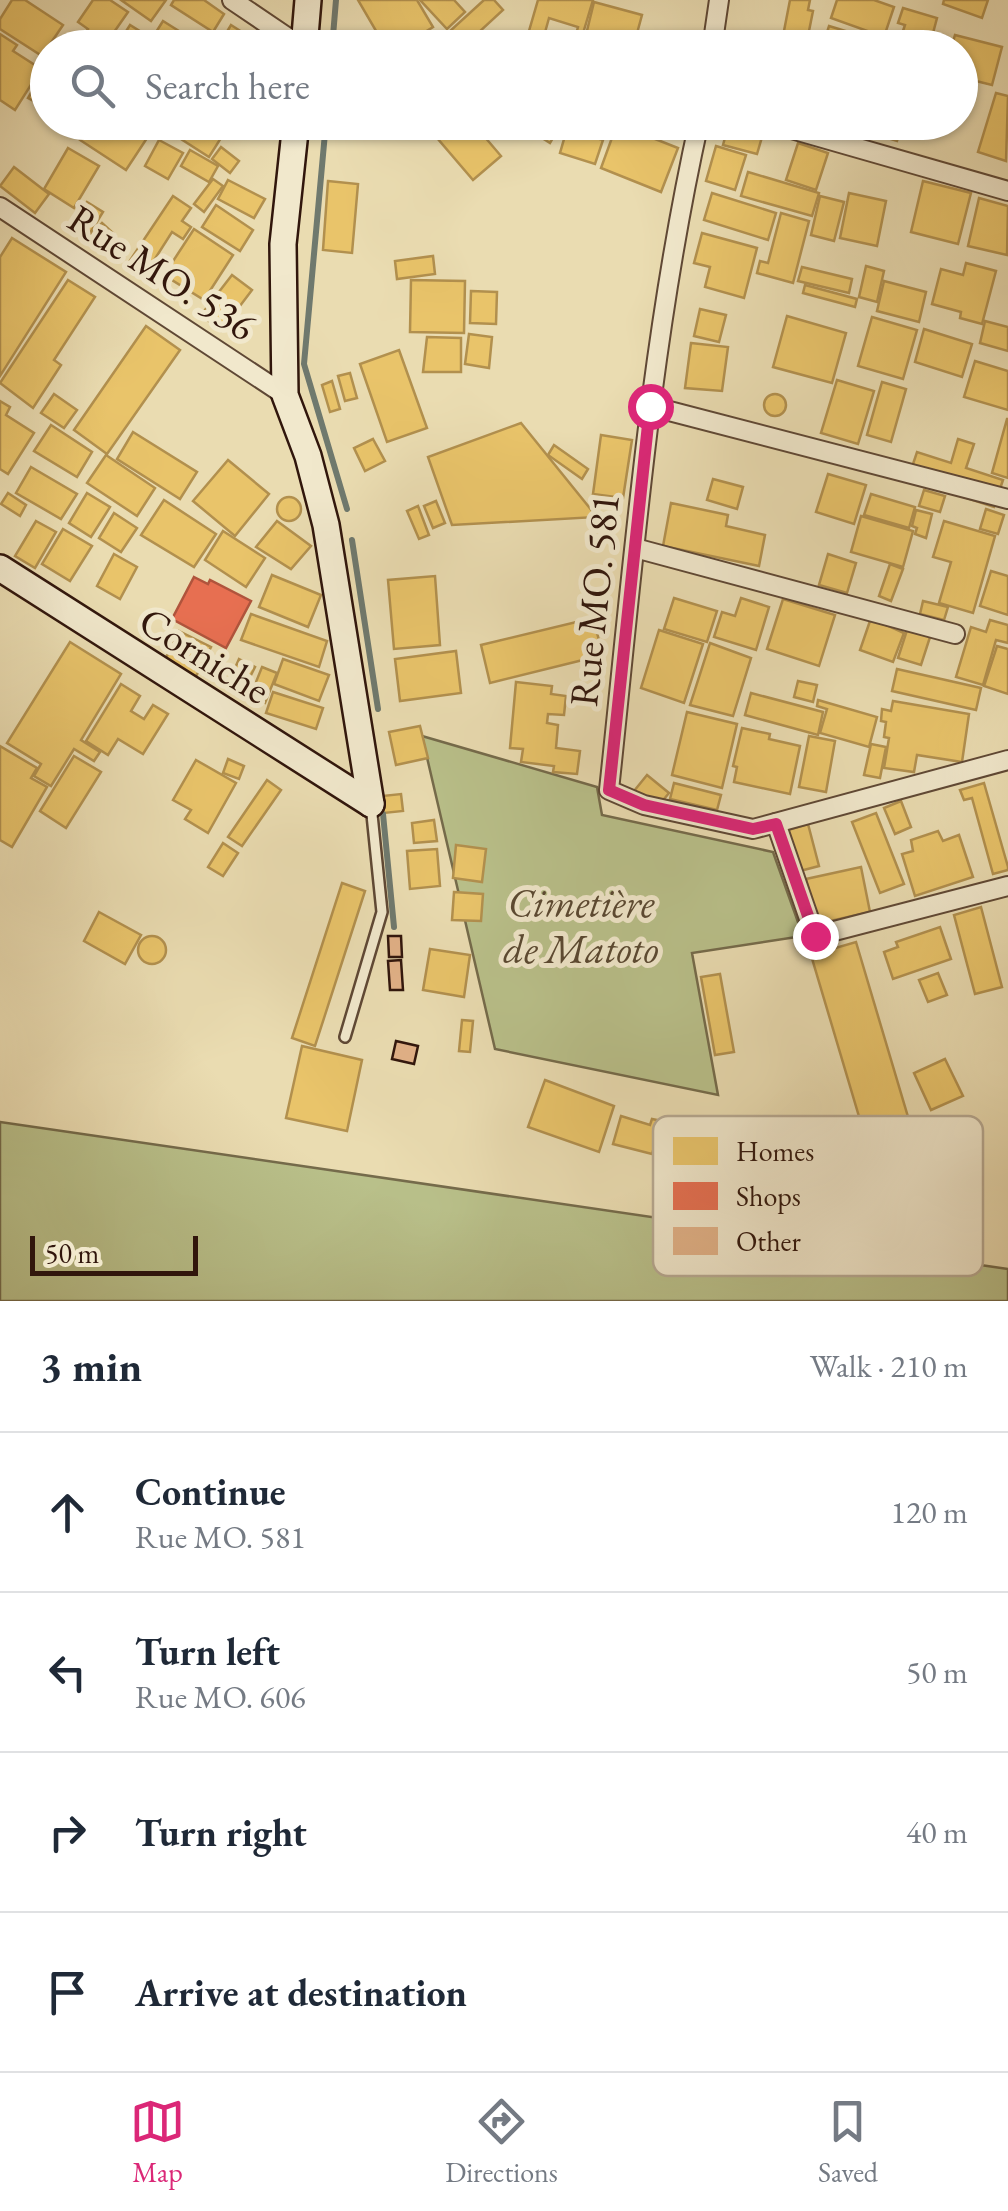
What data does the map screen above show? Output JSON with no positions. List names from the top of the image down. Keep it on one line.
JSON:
{"streets":{"street":["Rue MO. 536","Rue MO. 581","Corniche"]},"parks":["Cimetière de Matoto"],"legend":["Homes","Shops","Other"],"scale_bar":"50 m","page":{"search":"Search here","scale":"50 m","heading":["3 min","Walk · 210 m"],"list":[["Continue","Rue MO. 581","120 m"],["Turn left","Rue MO. 606","50 m"],["Turn right","40 m"],"Arrive at destination"],"nav":["Map","Directions","Saved"]}}
